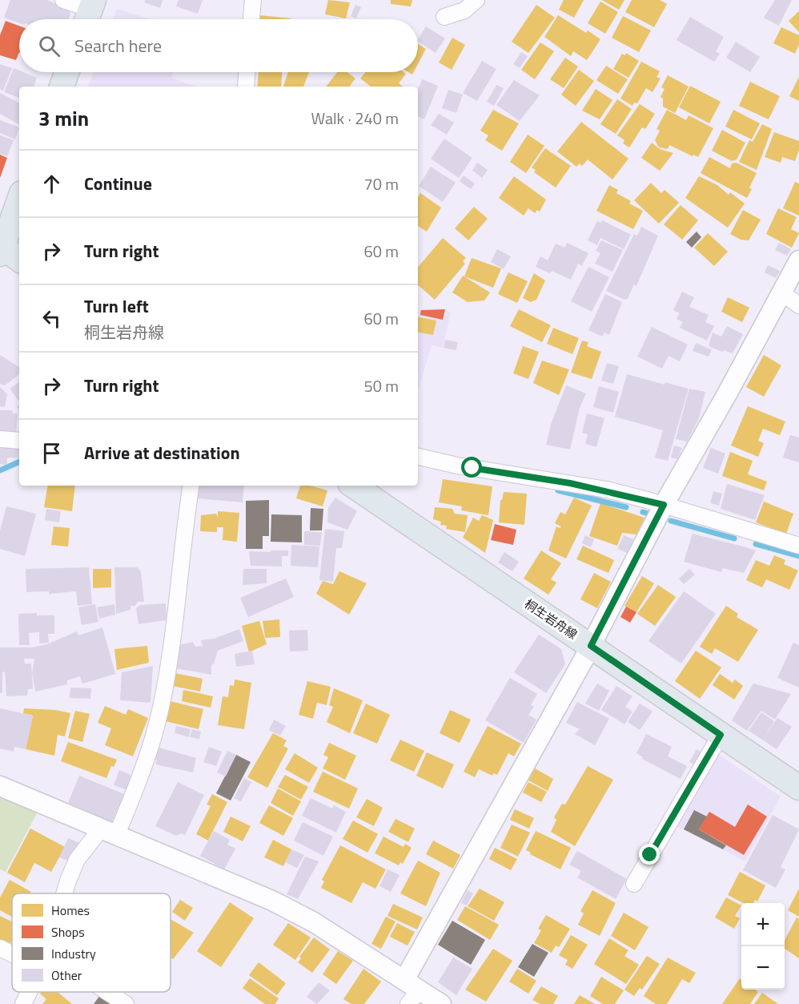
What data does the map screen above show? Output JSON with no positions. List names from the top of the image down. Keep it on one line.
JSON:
{"streets":{"main road":["桐生岩舟線"]},"legend":["Homes","Shops","Industry","Other"],"page":{"search":"Search here","heading":["3 min","Walk · 240 m"],"list":[["Continue","70 m"],["Turn right","60 m"],["Turn left","桐生岩舟線","60 m"],["Turn right","50 m"],"Arrive at destination"],"map_buttons":["+","−"]}}
